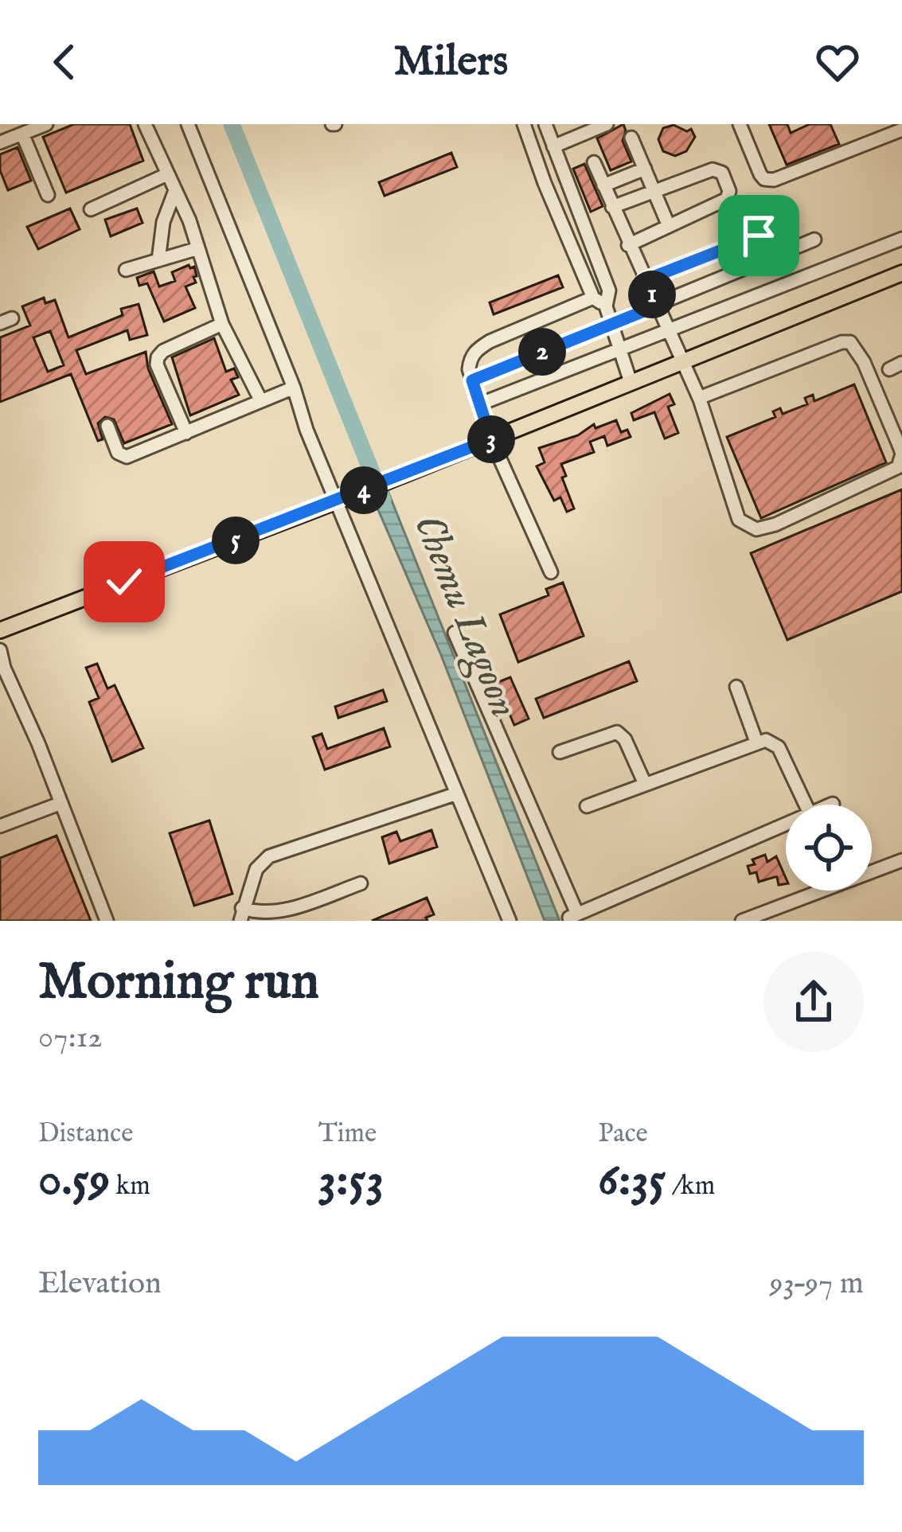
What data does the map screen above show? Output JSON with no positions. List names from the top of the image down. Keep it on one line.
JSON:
{"water":["Chemu Lagoon"],"page":{"header":"Milers","pins":["1","2","3","4","5"],"heading":["Morning run","07:12"],"stats":[["Distance","0.59 km"],["Time","3:53"],["Pace","6:35 /km"]],"chart":["Elevation","93–97 m"]}}
